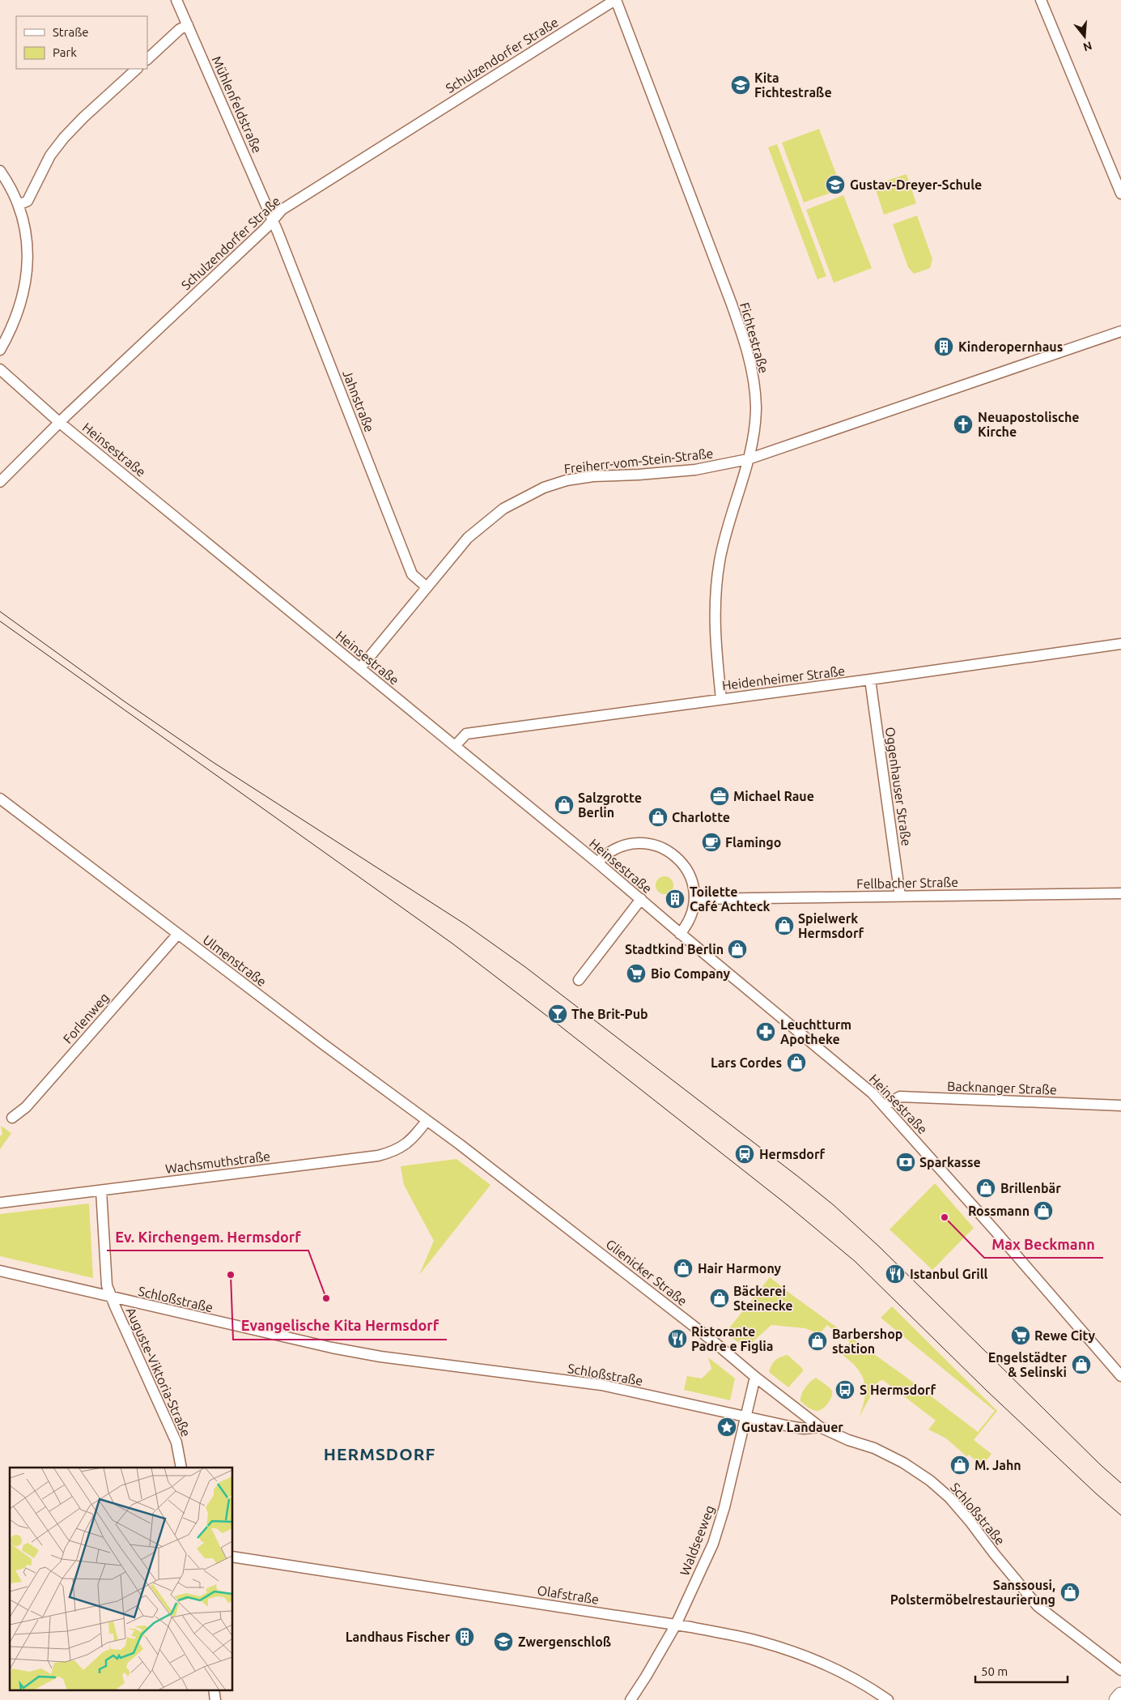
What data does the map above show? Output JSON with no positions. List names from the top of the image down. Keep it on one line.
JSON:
{"streets":{"street":["Schulzendorfer Straße","Mühlenfeldstraße","Fichtestraße","Jahnstraße","Heinsestraße","Freiherr-vom-Stein-Straße","Heidenheimer Straße","Oggenhauser Straße","Fellbacher Straße","Ulmenstraße","Forlenweg","Backnanger Straße","Wachsmuthstraße","Glienicker Straße","Schloßstraße","Auguste-Viktoria-Straße","Waldseeweg","Olafstraße"]},"crossings":[["Schulzendorfer Straße","Mühlenfeldstraße"],["Schulzendorfer Straße","Fichtestraße"],["Schulzendorfer Straße","Jahnstraße"],["Schulzendorfer Straße","Heinsestraße"],["Mühlenfeldstraße","Jahnstraße"],["Fichtestraße","Freiherr-vom-Stein-Straße"],["Fichtestraße","Heidenheimer Straße"],["Jahnstraße","Freiherr-vom-Stein-Straße"],["Heinsestraße","Freiherr-vom-Stein-Straße"],["Heinsestraße","Heidenheimer Straße"],["Heinsestraße","Backnanger Straße"],["Heidenheimer Straße","Oggenhauser Straße"],["Oggenhauser Straße","Fellbacher Straße"],["Ulmenstraße","Forlenweg"],["Ulmenstraße","Wachsmuthstraße"],["Ulmenstraße","Glienicker Straße"],["Wachsmuthstraße","Auguste-Viktoria-Straße"],["Glienicker Straße","Schloßstraße"],["Glienicker Straße","Waldseeweg"],["Schloßstraße","Auguste-Viktoria-Straße"],["Schloßstraße","Waldseeweg"],["Waldseeweg","Olafstraße"]],"districts":["HERMSDORF"],"places":{"school or university":["Kita Fichtestraße","Gustav-Dreyer-Schule","Zwergenschloß"],"building":["Kinderopernhaus","Toilette Café Achteck","Landhaus Fischer"],"church":["Neuapostolische Kirche"],"office":["Michael Raue"],"shop":["Salzgrotte Berlin","Charlotte","Spielwerk Hermsdorf","Stadtkind Berlin","Lars Cordes","Brillenbär","Rossmann","Hair Harmony","Bäckerei Steinecke","Barbershop station","Engelstädter & Selinski","M. Jahn","Sanssousi, Polstermöbelrestaurierung"],"cafe":["Flamingo"],"supermarket":["Bio Company","Rewe City"],"bar":["The Brit-Pub"],"pharmacy":["Leuchtturm Apotheke"],"station":["Hermsdorf"],"bank":["Sparkasse"],"other":["Max Beckmann","Evangelische Kita Hermsdorf","Ev. Kirchengem. Hermsdorf"],"restaurant":["Istanbul Grill","Ristorante Padre e Figlia"],"bus stop":["S Hermsdorf"],"place":["Gustav Landauer"]},"legend":["Straße","Park"],"scale_bar":"50 m","north":"bottom"}
